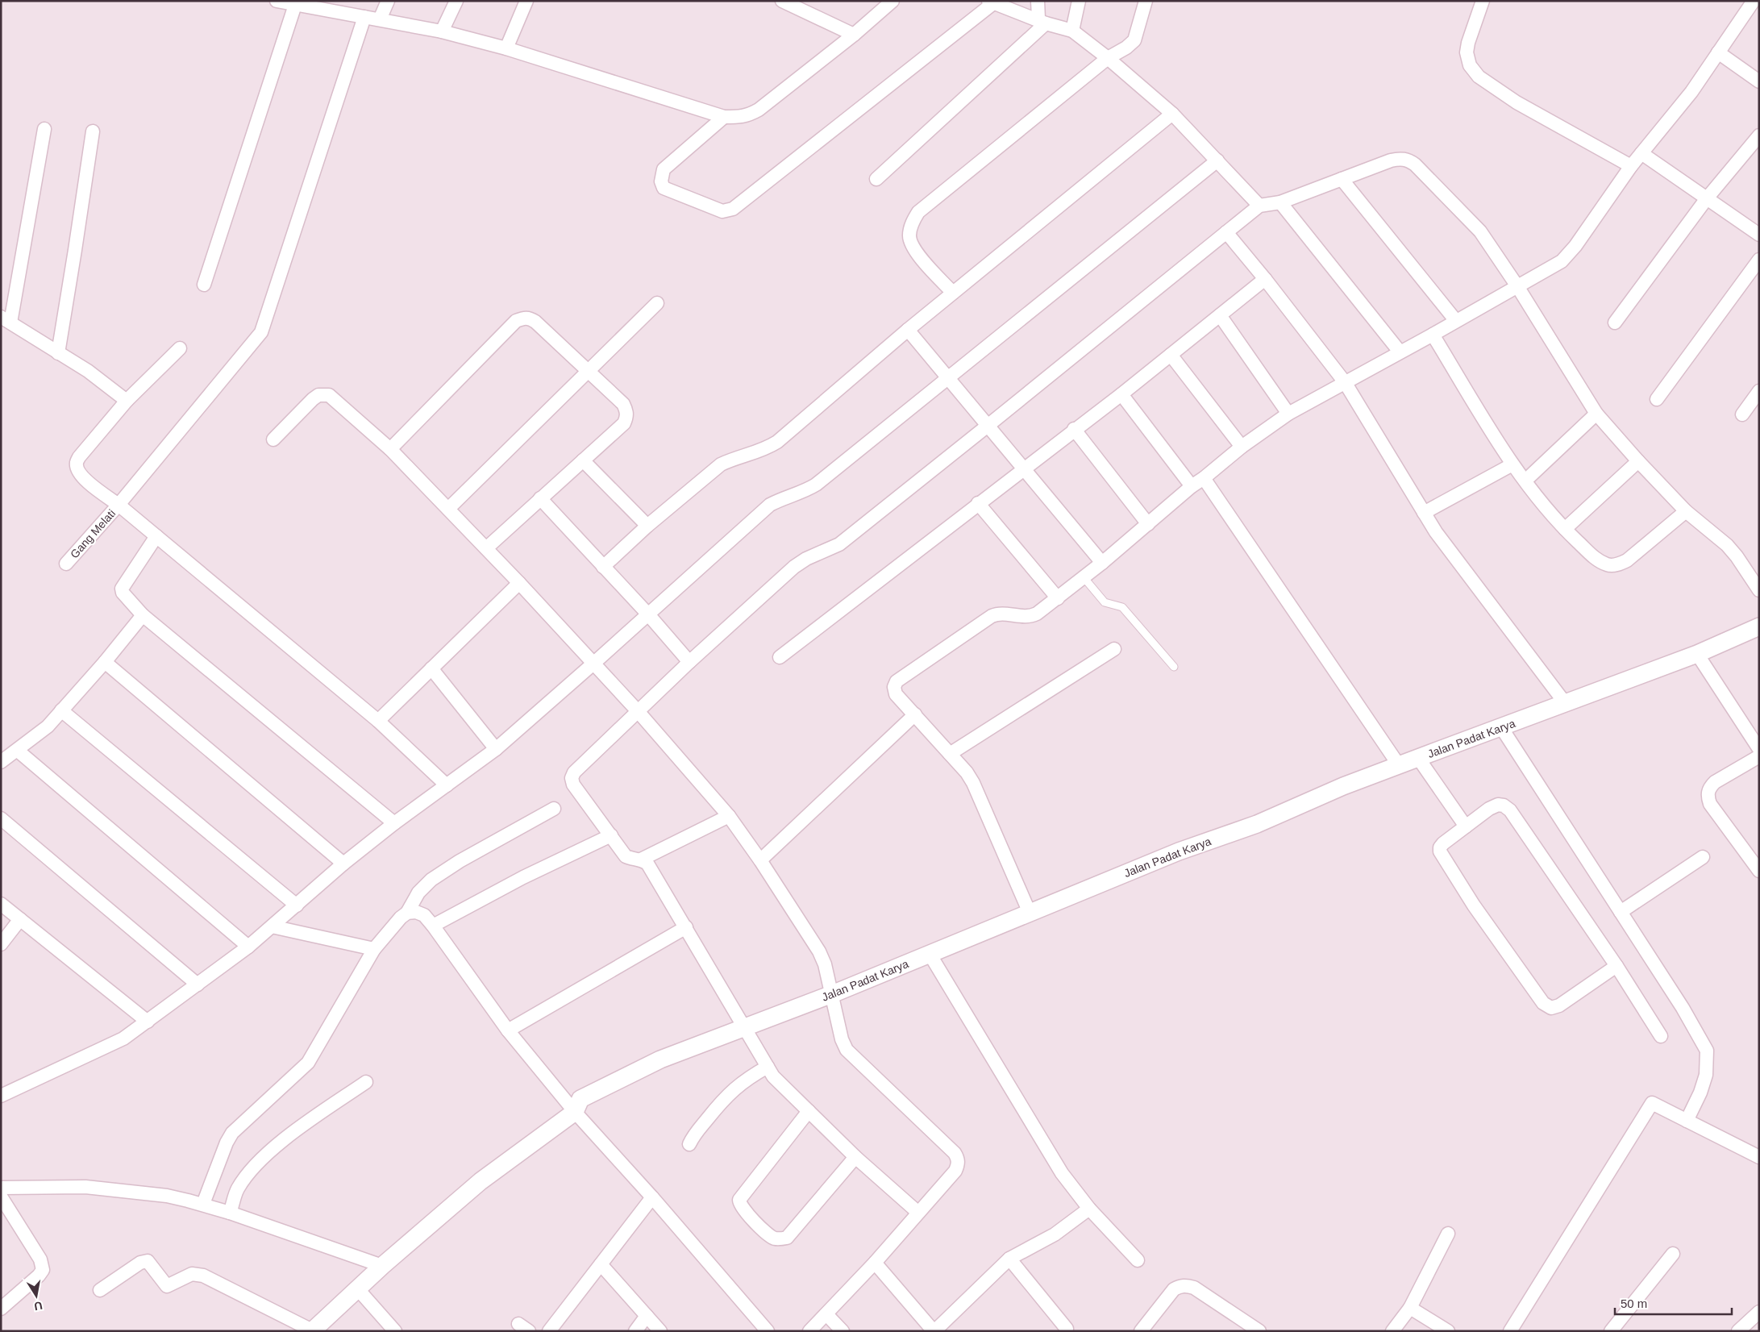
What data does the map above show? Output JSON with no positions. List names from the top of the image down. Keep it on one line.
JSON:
{"streets":{"street":["Gang Melati","Jalan Padat Karya"]},"scale_bar":"50 m","north":"bottom"}
